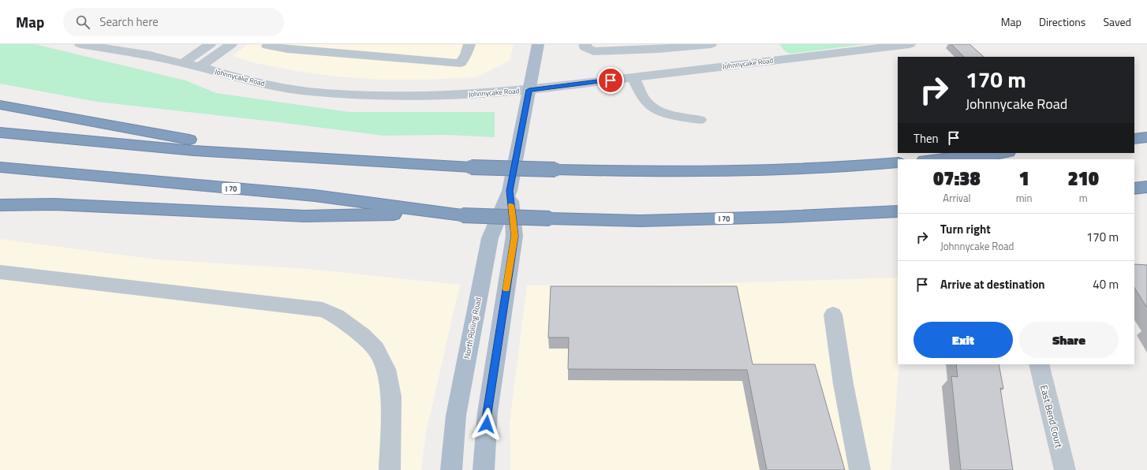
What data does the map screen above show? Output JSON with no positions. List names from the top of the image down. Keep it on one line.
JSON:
{"streets":{"highway":["I 70"],"main road":["North Rolling Road"],"street":["Johnnycake Road","East Bend Court"]},"crossings":[["Johnnycake Road","North Rolling Road"]],"page":{"header":"Map","search":"Search here","nav":["Map","Directions","Saved"],"turn":["170 m","Johnnycake Road"],"then":"Then","eta":["07:38","Arrival","1","min","210","m"],"list":[{"name":"Turn right","note":"Johnnycake Road","value":"170 m"},{"name":"Arrive at destination","value":"40 m"}],"buttons":["Exit","Share"]}}
